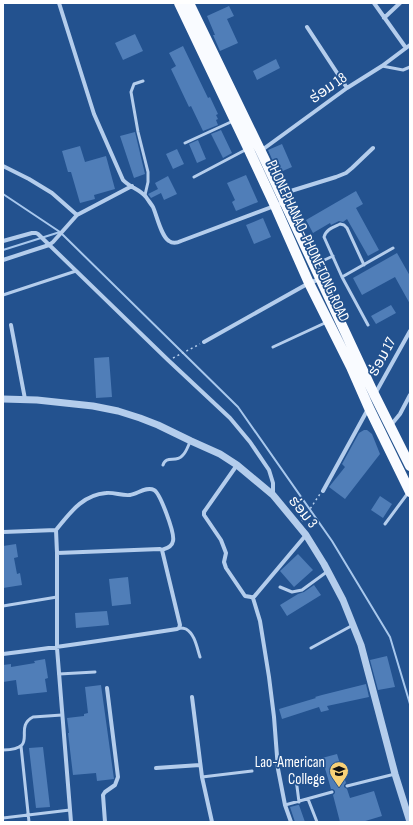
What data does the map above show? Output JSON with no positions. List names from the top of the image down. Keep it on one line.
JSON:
{"streets":{"main road":["PHONEPHANAO-PHONETONG ROAD"],"street":["ຮ່ອມ 18","ຮ່ອມ 17","ຮ່ອມ 3"]},"crossings":[["ຮ່ອມ 18","PHONEPHANAO-PHONETONG ROAD"],["PHONEPHANAO-PHONETONG ROAD","ຮ່ອມ 17"]],"places":{"school or university":["Lao-American College"]}}
